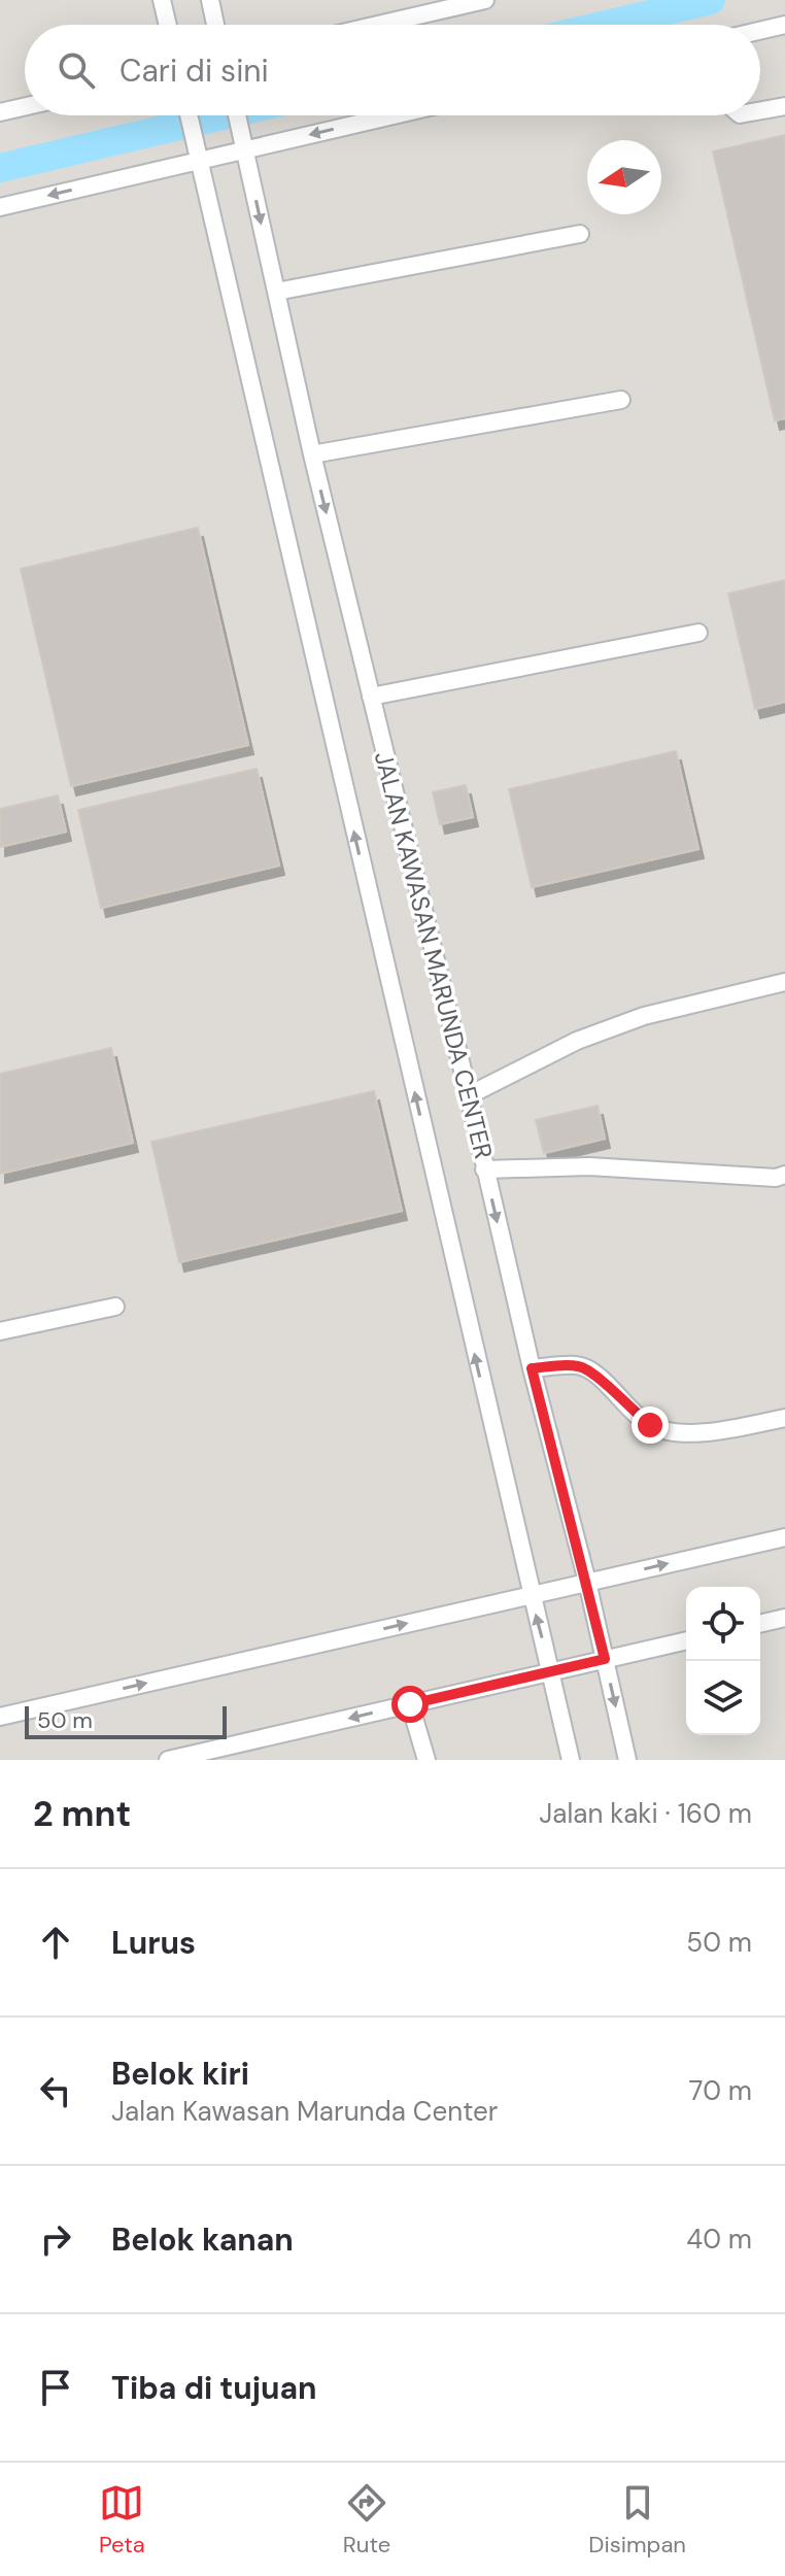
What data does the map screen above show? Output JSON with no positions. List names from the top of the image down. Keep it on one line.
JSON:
{"streets":{"lane":["JALAN KAWASAN MARUNDA CENTER"]},"scale_bar":"50 m","north":"left","page":{"search":"Cari di sini","scale":"50 m","heading":["2 mnt","Jalan kaki · 160 m"],"list":[["Lurus","50 m"],["Belok kiri","Jalan Kawasan Marunda Center","70 m"],["Belok kanan","40 m"],"Tiba di tujuan"],"nav":["Peta","Rute","Disimpan"]}}
